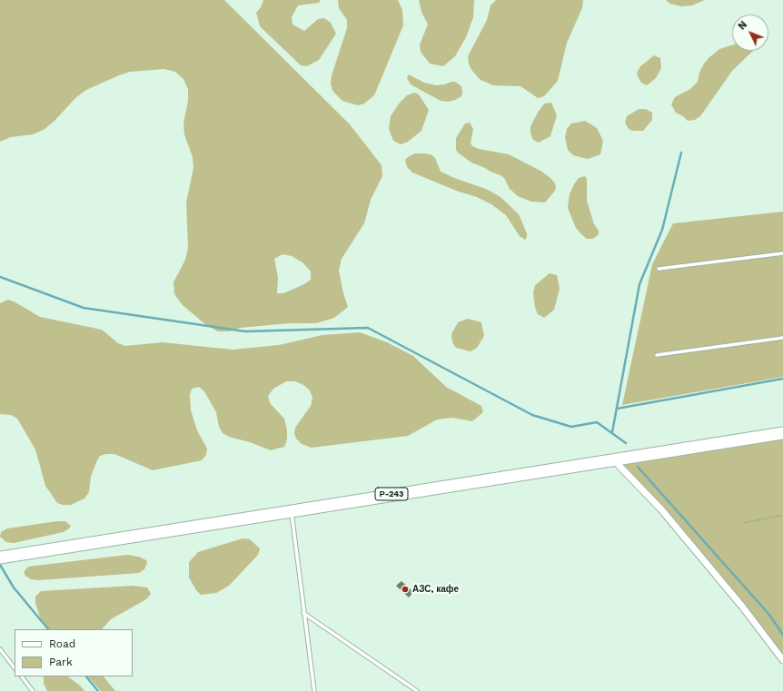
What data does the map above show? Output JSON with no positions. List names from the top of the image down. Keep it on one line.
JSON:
{"streets":{"highway":["Р-243"]},"places":["АЗС, кафе"],"legend":["Road","Park"],"north":"top left"}
